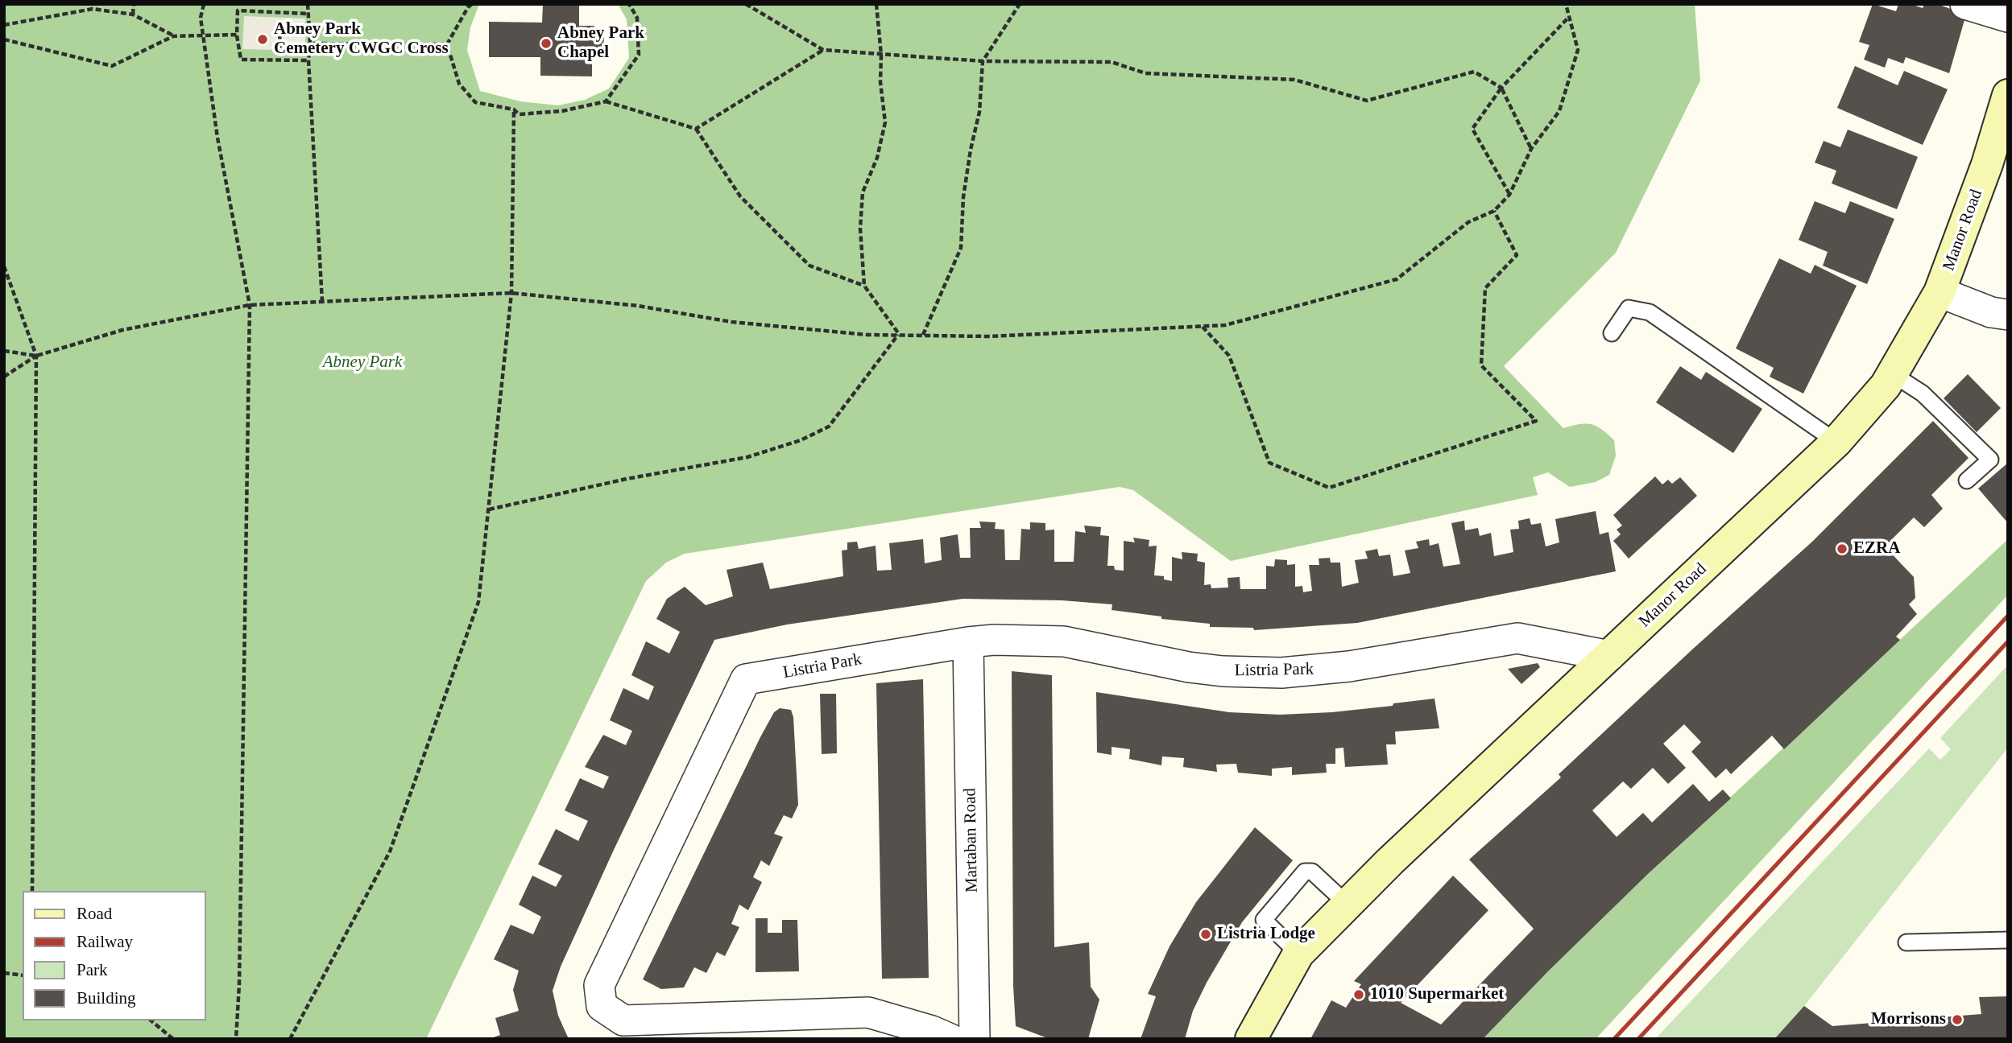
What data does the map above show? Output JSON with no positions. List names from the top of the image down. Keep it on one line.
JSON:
{"streets":{"main road":["Manor Road"],"street":["Listria Park","Martaban Road"]},"crossings":[["Manor Road","Listria Park"],["Listria Park","Martaban Road"]],"parks":["Abney Park"],"places":["Abney Park Cemetery CWGC Cross","Abney Park Chapel","EZRA","Listria Lodge","1010 Supermarket","Morrisons"],"legend":["Road","Railway","Park","Building"]}
